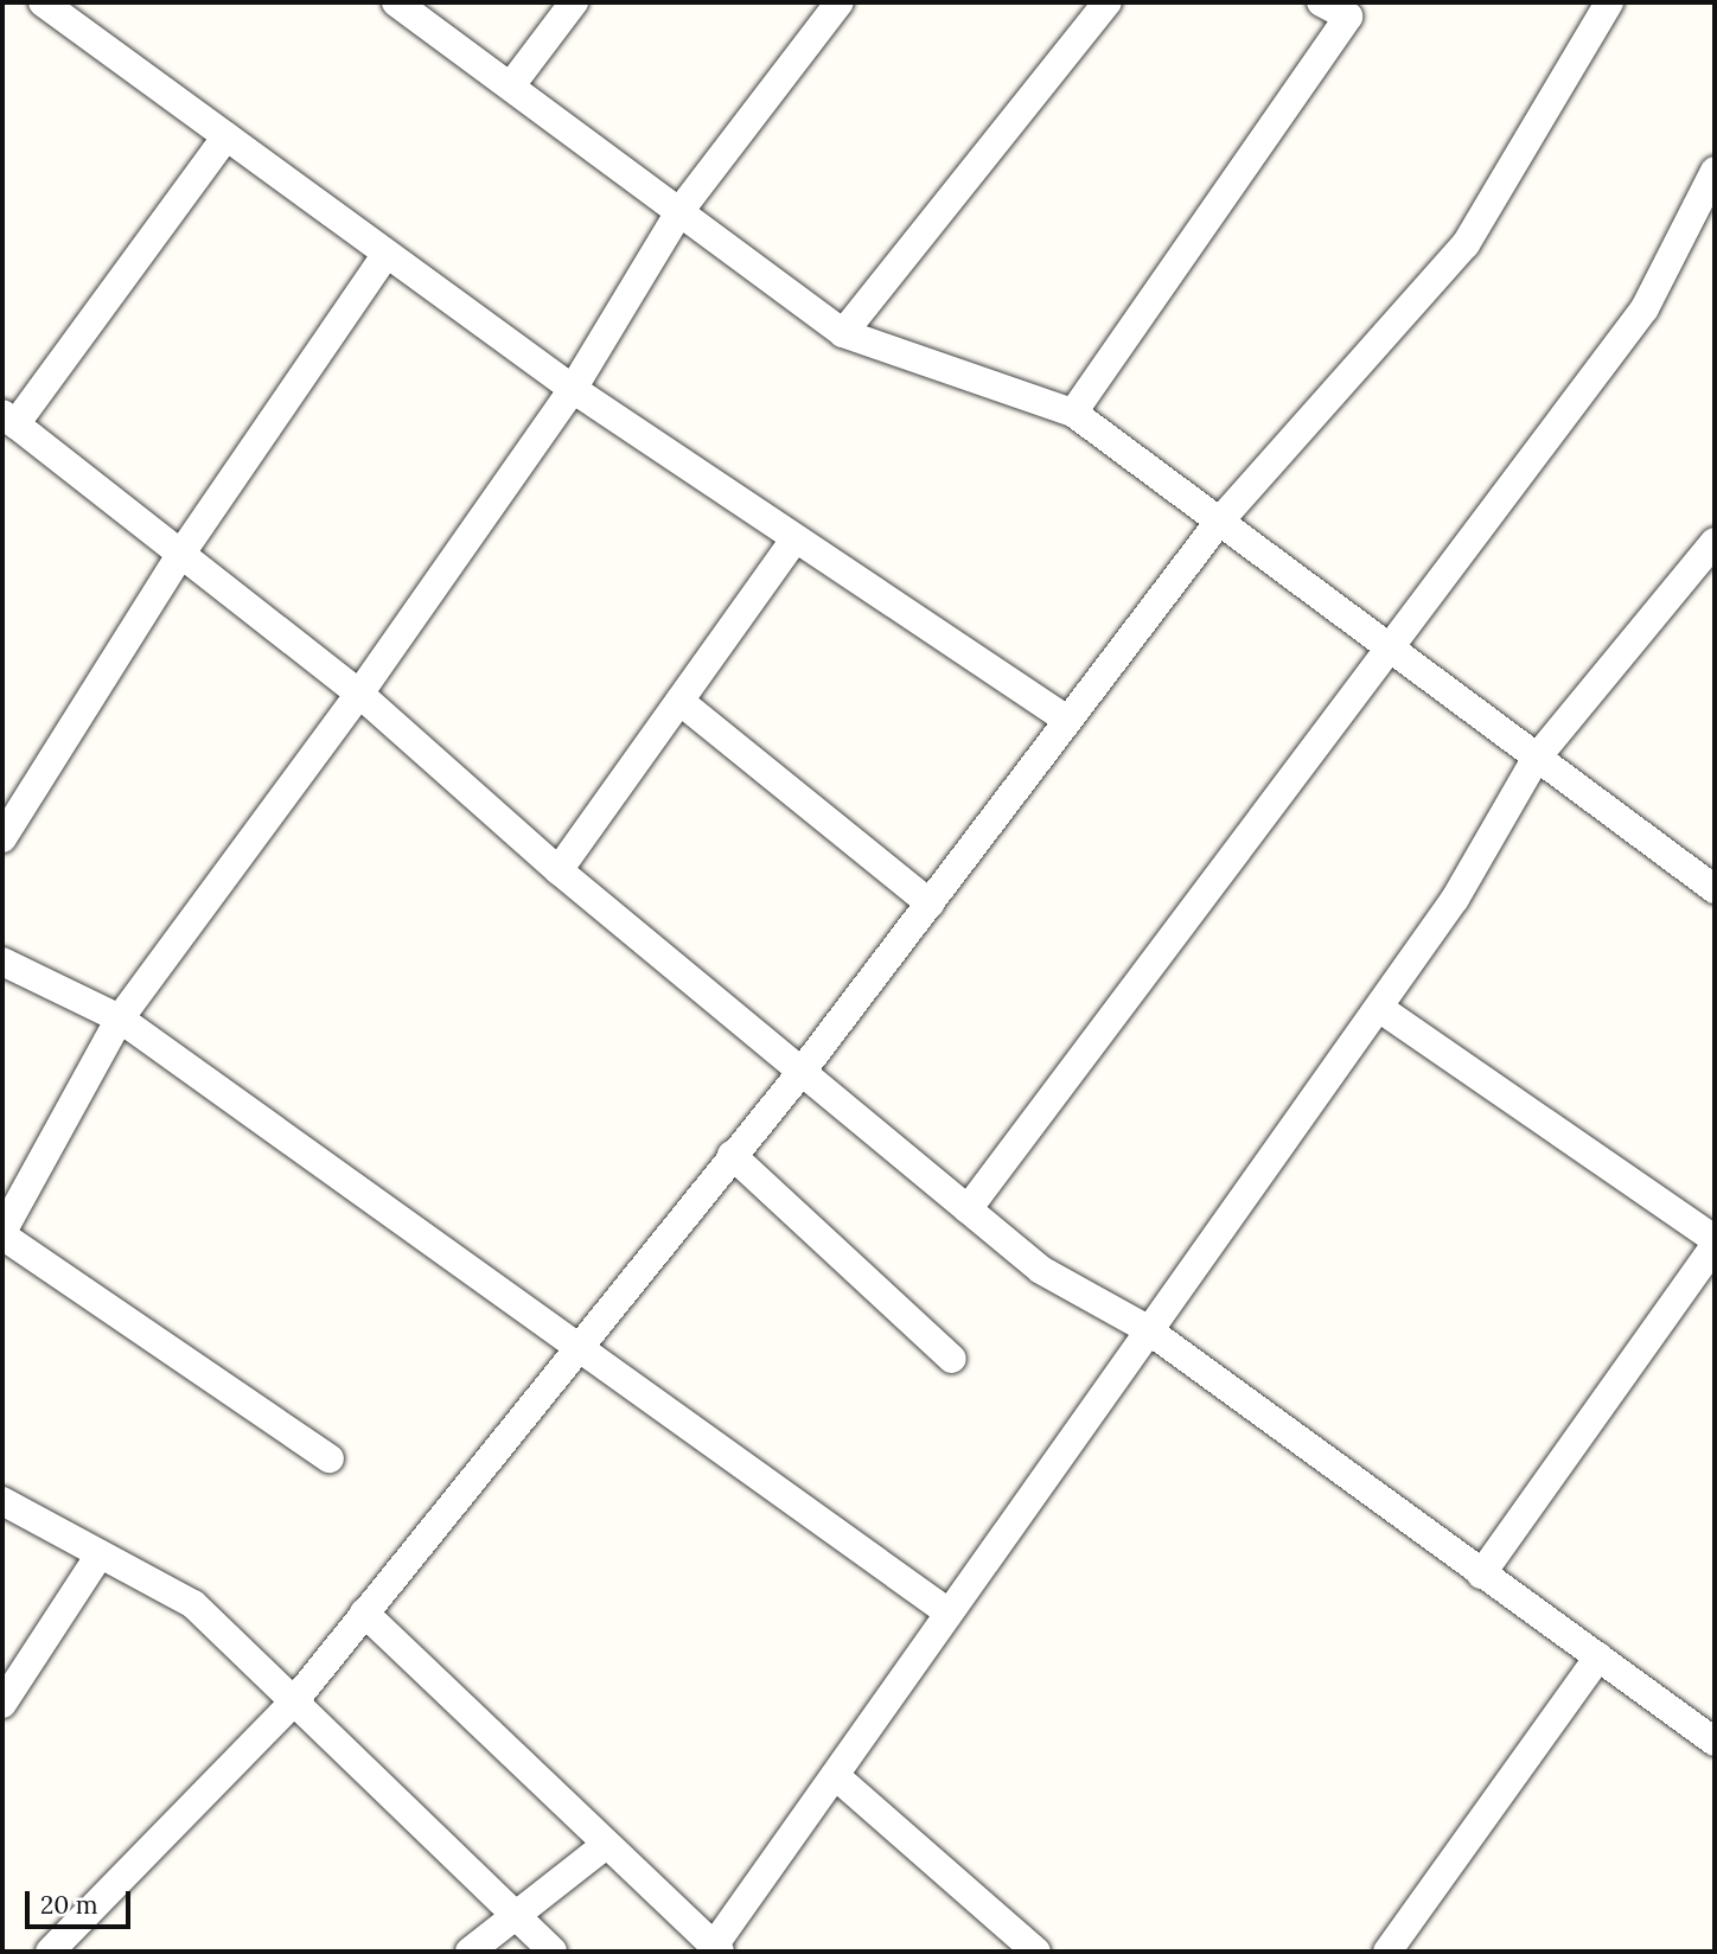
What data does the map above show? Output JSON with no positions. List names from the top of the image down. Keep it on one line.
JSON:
{"scale_bar":"20 m"}
